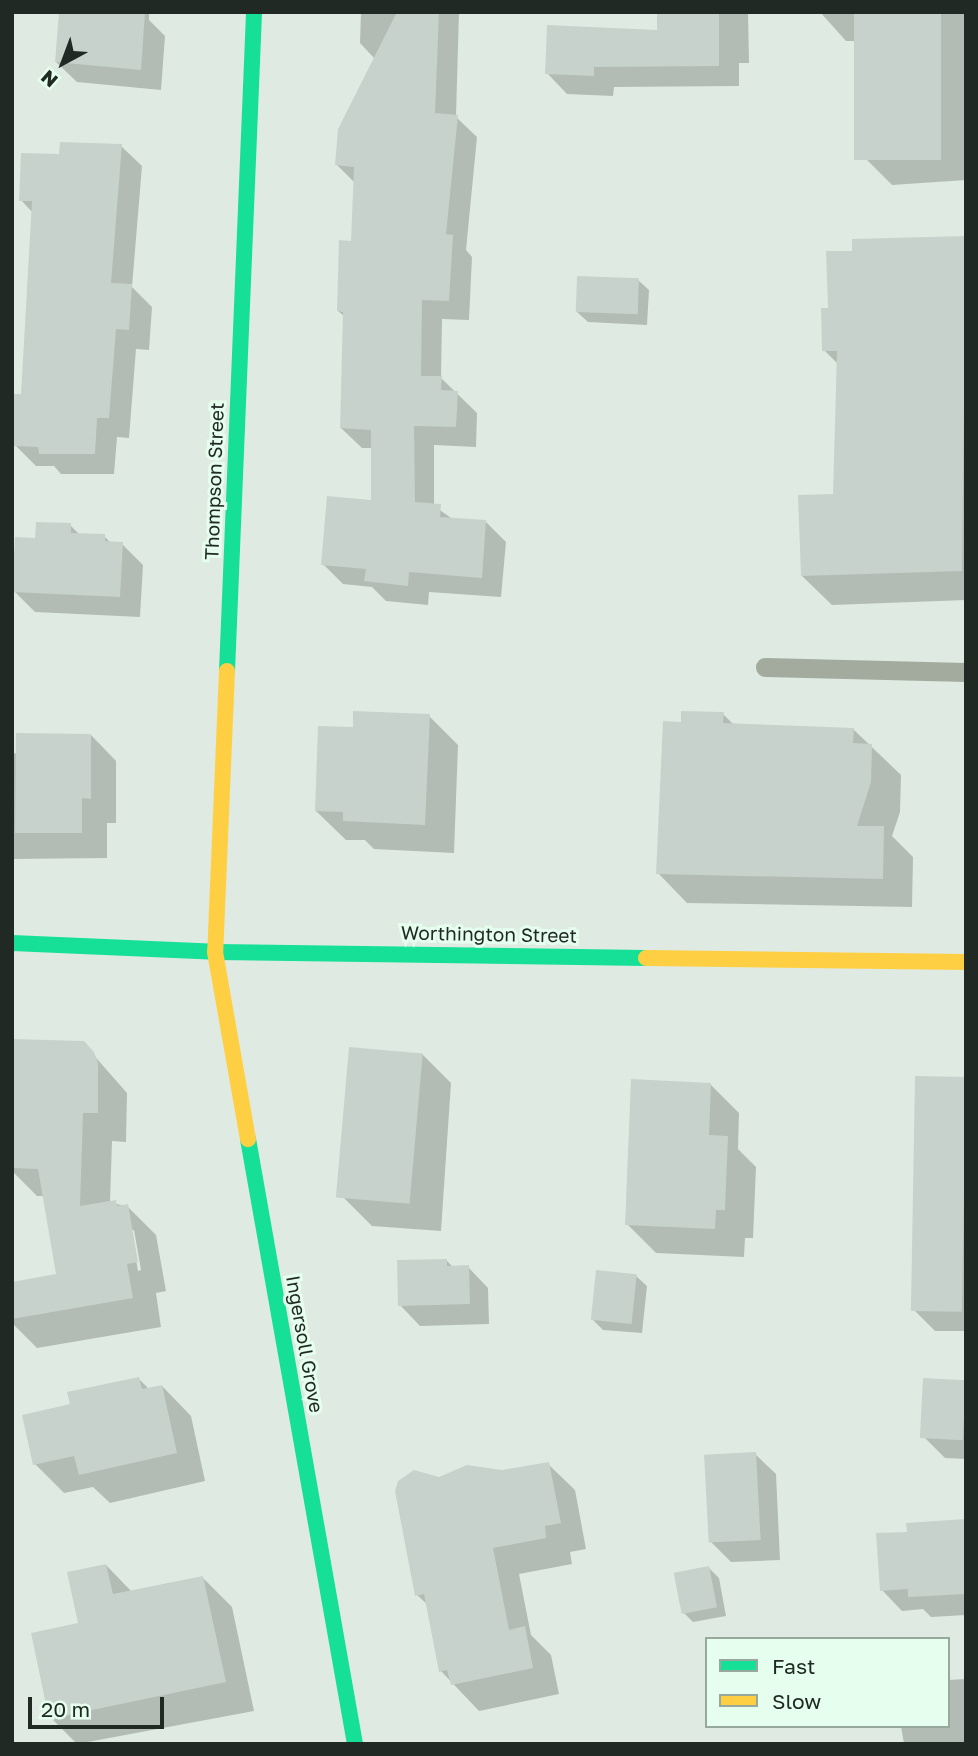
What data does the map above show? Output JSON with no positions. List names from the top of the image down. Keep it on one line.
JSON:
{"streets":{"main road":["Thompson Street","Worthington Street","Ingersoll Grove"]},"crossings":[["Thompson Street","Worthington Street"],["Thompson Street","Ingersoll Grove"],["Worthington Street","Ingersoll Grove"]],"legend":["Fast","Slow"],"scale_bar":"20 m","north":"bottom left"}
